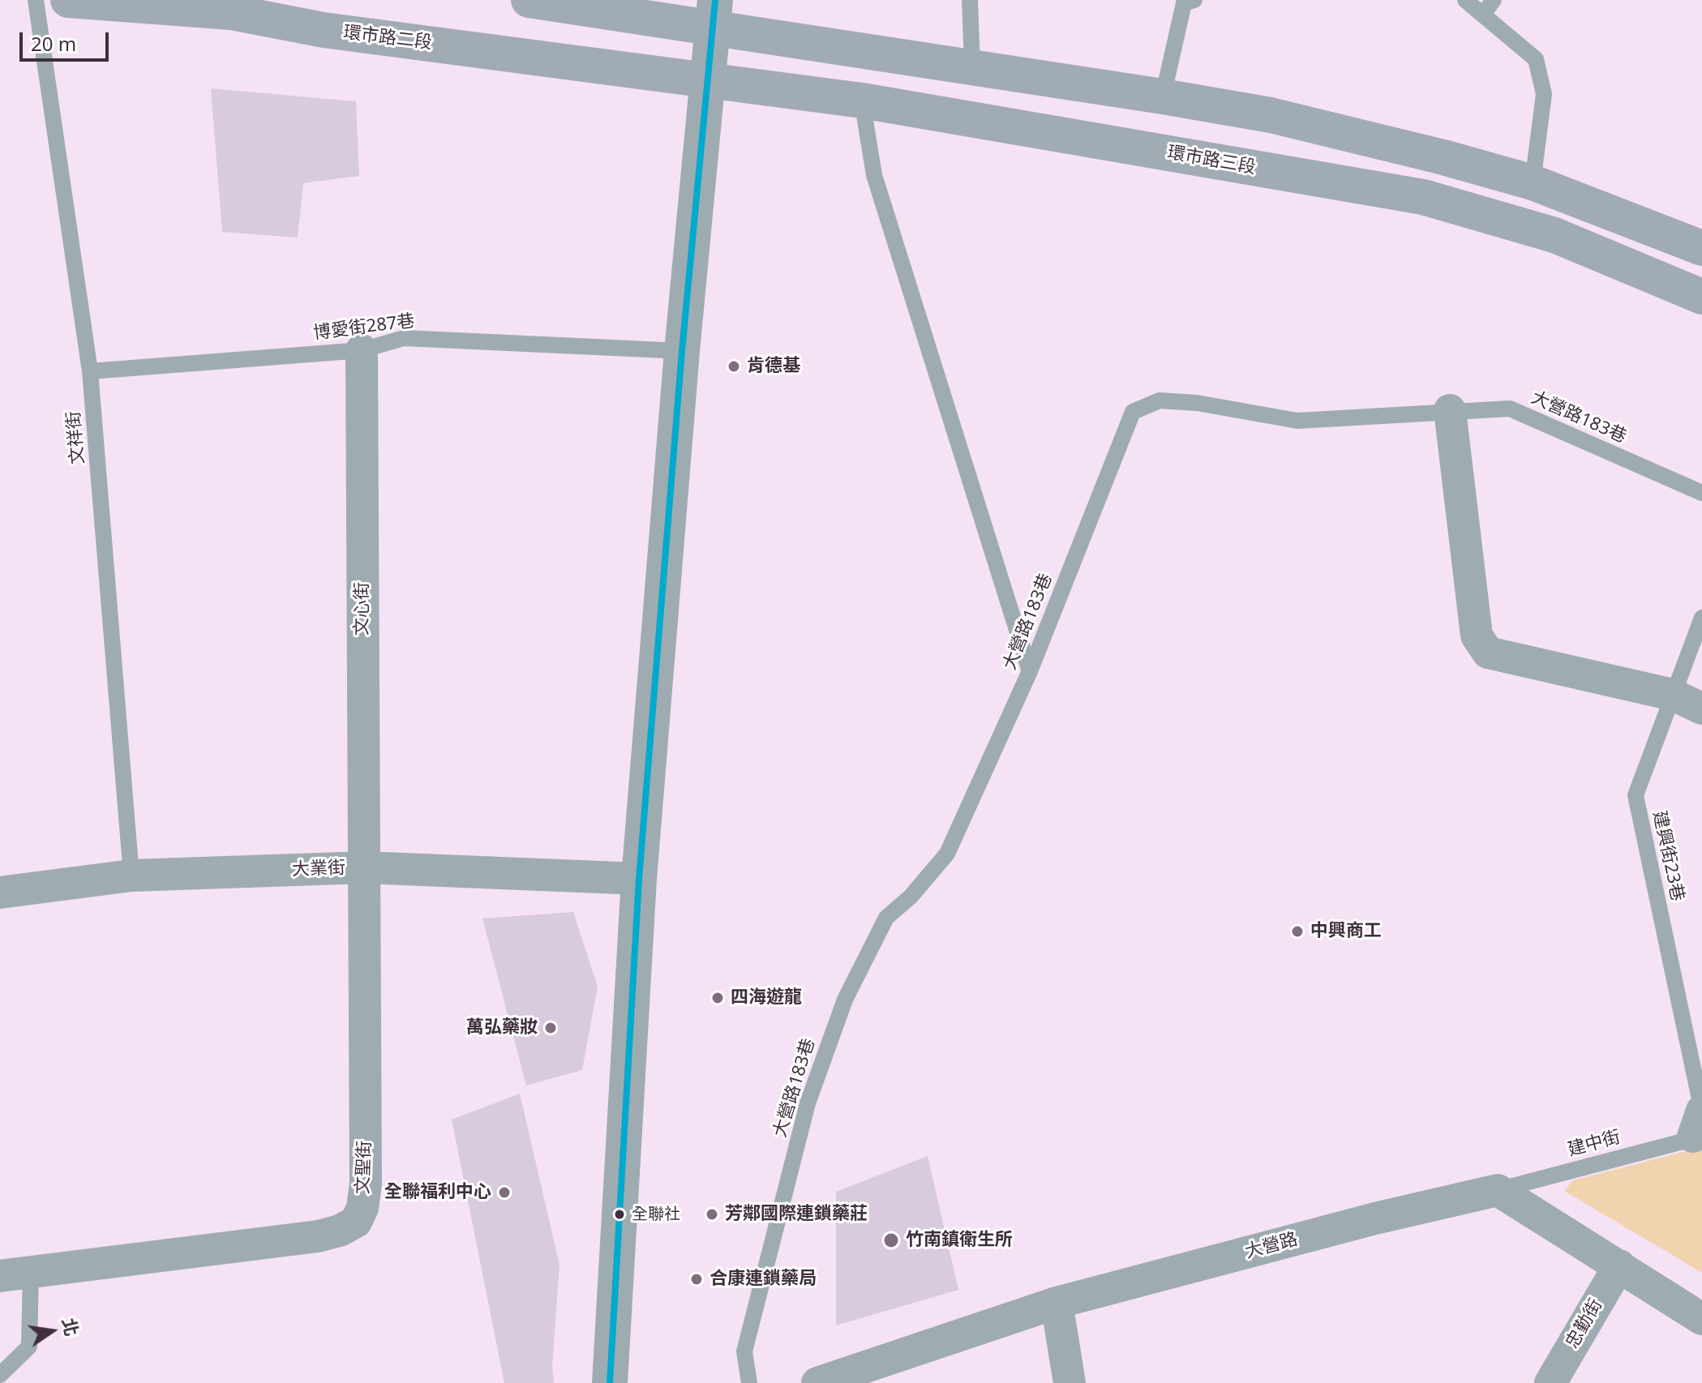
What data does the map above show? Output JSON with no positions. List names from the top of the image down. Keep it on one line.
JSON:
{"streets":{"main road":["環市路二段","環市路三段"],"street":["文心街","大業街","文聖街","大營路","忠勤街"],"lane":["博愛街287巷","大營路183巷","文祥街","建興街23巷","建中街"]},"crossings":[["環市路二段","環市路三段"],["博愛街287巷","文祥街"],["博愛街287巷","文心街"],["文祥街","大業街"],["文心街","大業街"],["文心街","文聖街"],["建興街23巷","建中街"],["大業街","文聖街"],["建中街","大營路"]],"places":["肯德基","中興商工","四海遊龍","萬弘藥妝","全聯福利中心","全聯社","芳鄰國際連鎖藥莊","竹南鎮衛生所","合康連鎖藥局"],"scale_bar":"20 m","north":"right"}
